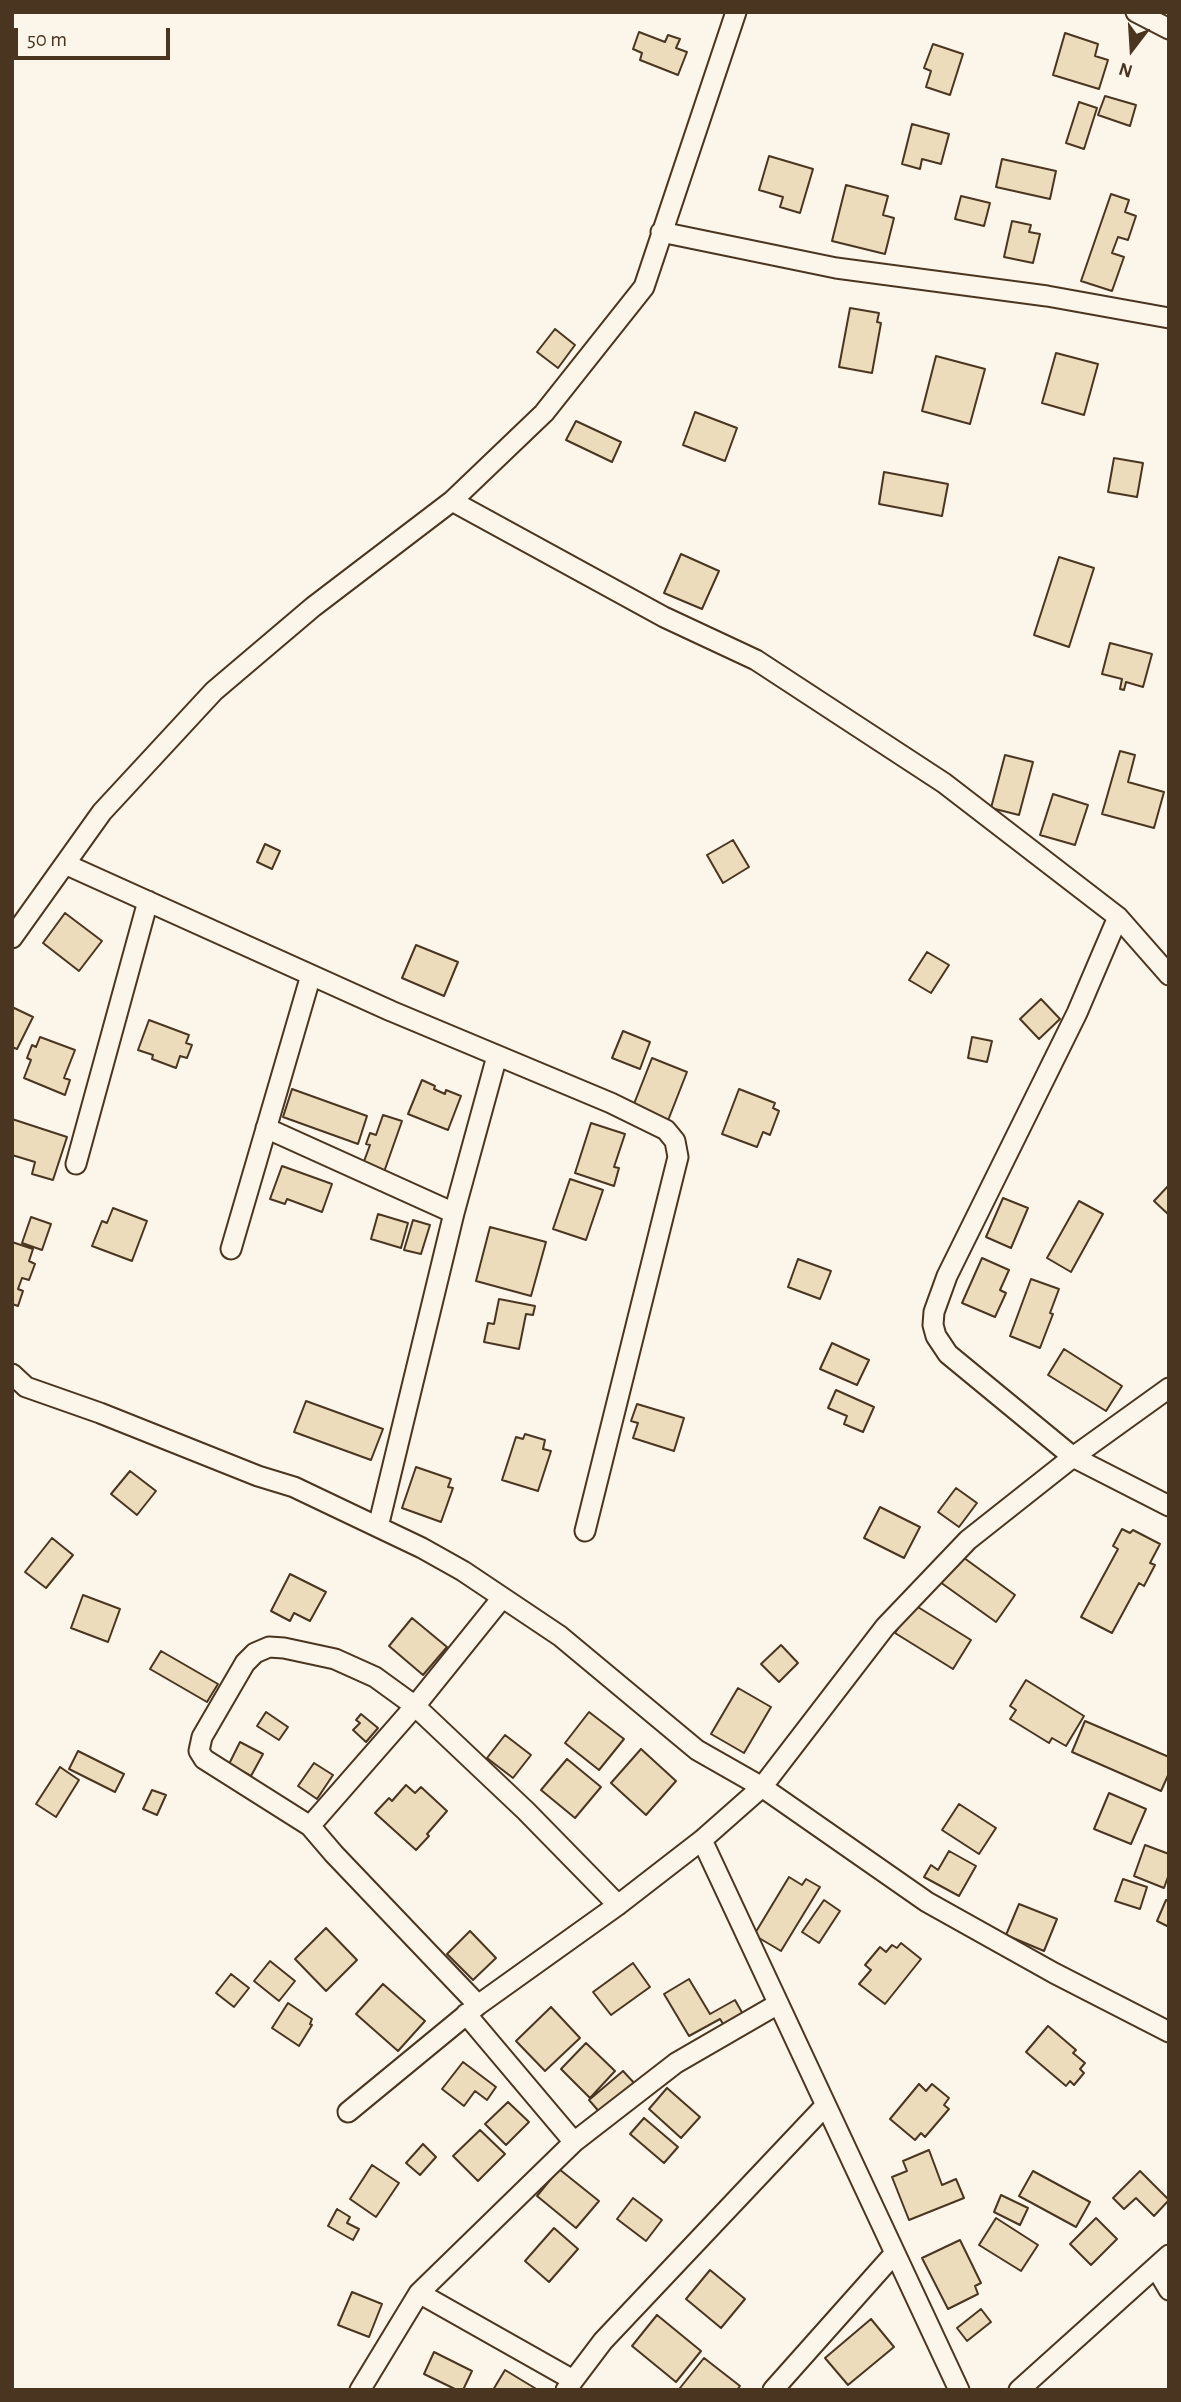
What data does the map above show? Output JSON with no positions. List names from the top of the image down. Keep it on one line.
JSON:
{"scale_bar":"50 m","north":"bottom"}
